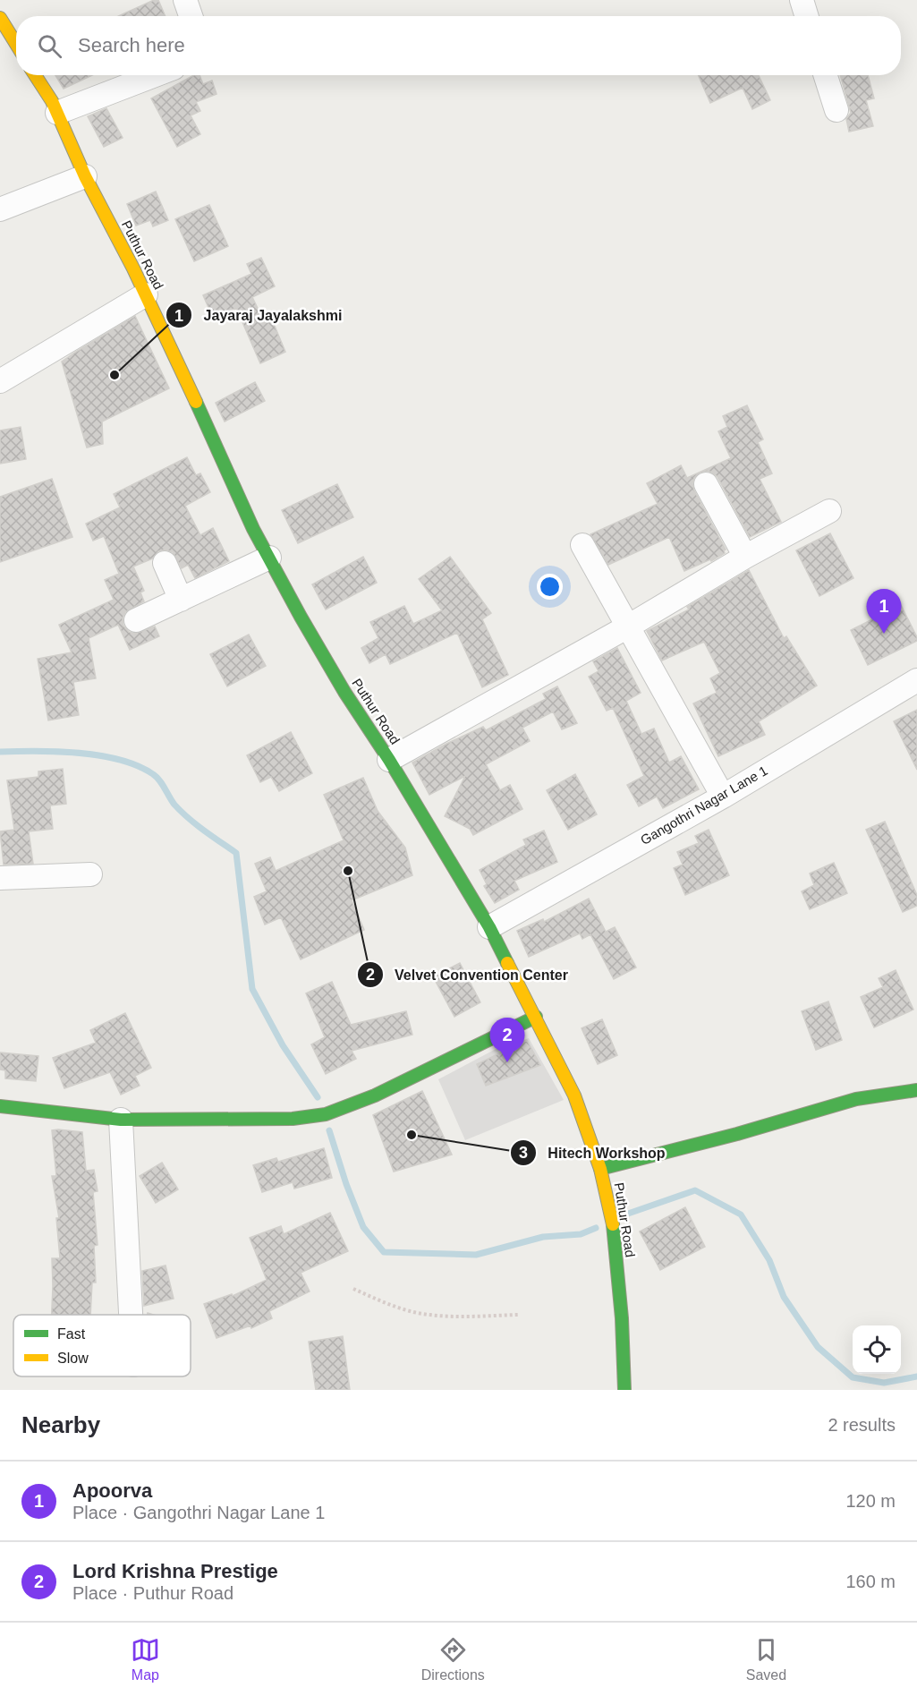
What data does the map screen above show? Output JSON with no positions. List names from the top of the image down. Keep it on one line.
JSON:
{"streets":{"street":["Puthur Road","Gangothri Nagar Lane 1"]},"crossings":[["Puthur Road","Gangothri Nagar Lane 1"]],"places":["Jayaraj Jayalakshmi","Velvet Convention Center","Hitech Workshop"],"legend":["Fast","Slow"],"page":{"search":"Search here","pins":["1","2"],"heading":["Nearby","2 results"],"list":[{"mark":"1","name":"Apoorva","note":"Place · Gangothri Nagar Lane 1","value":"120 m"},{"mark":"2","name":"Lord Krishna Prestige","note":"Place · Puthur Road","value":"160 m"}],"nav":["Map","Directions","Saved"]}}
